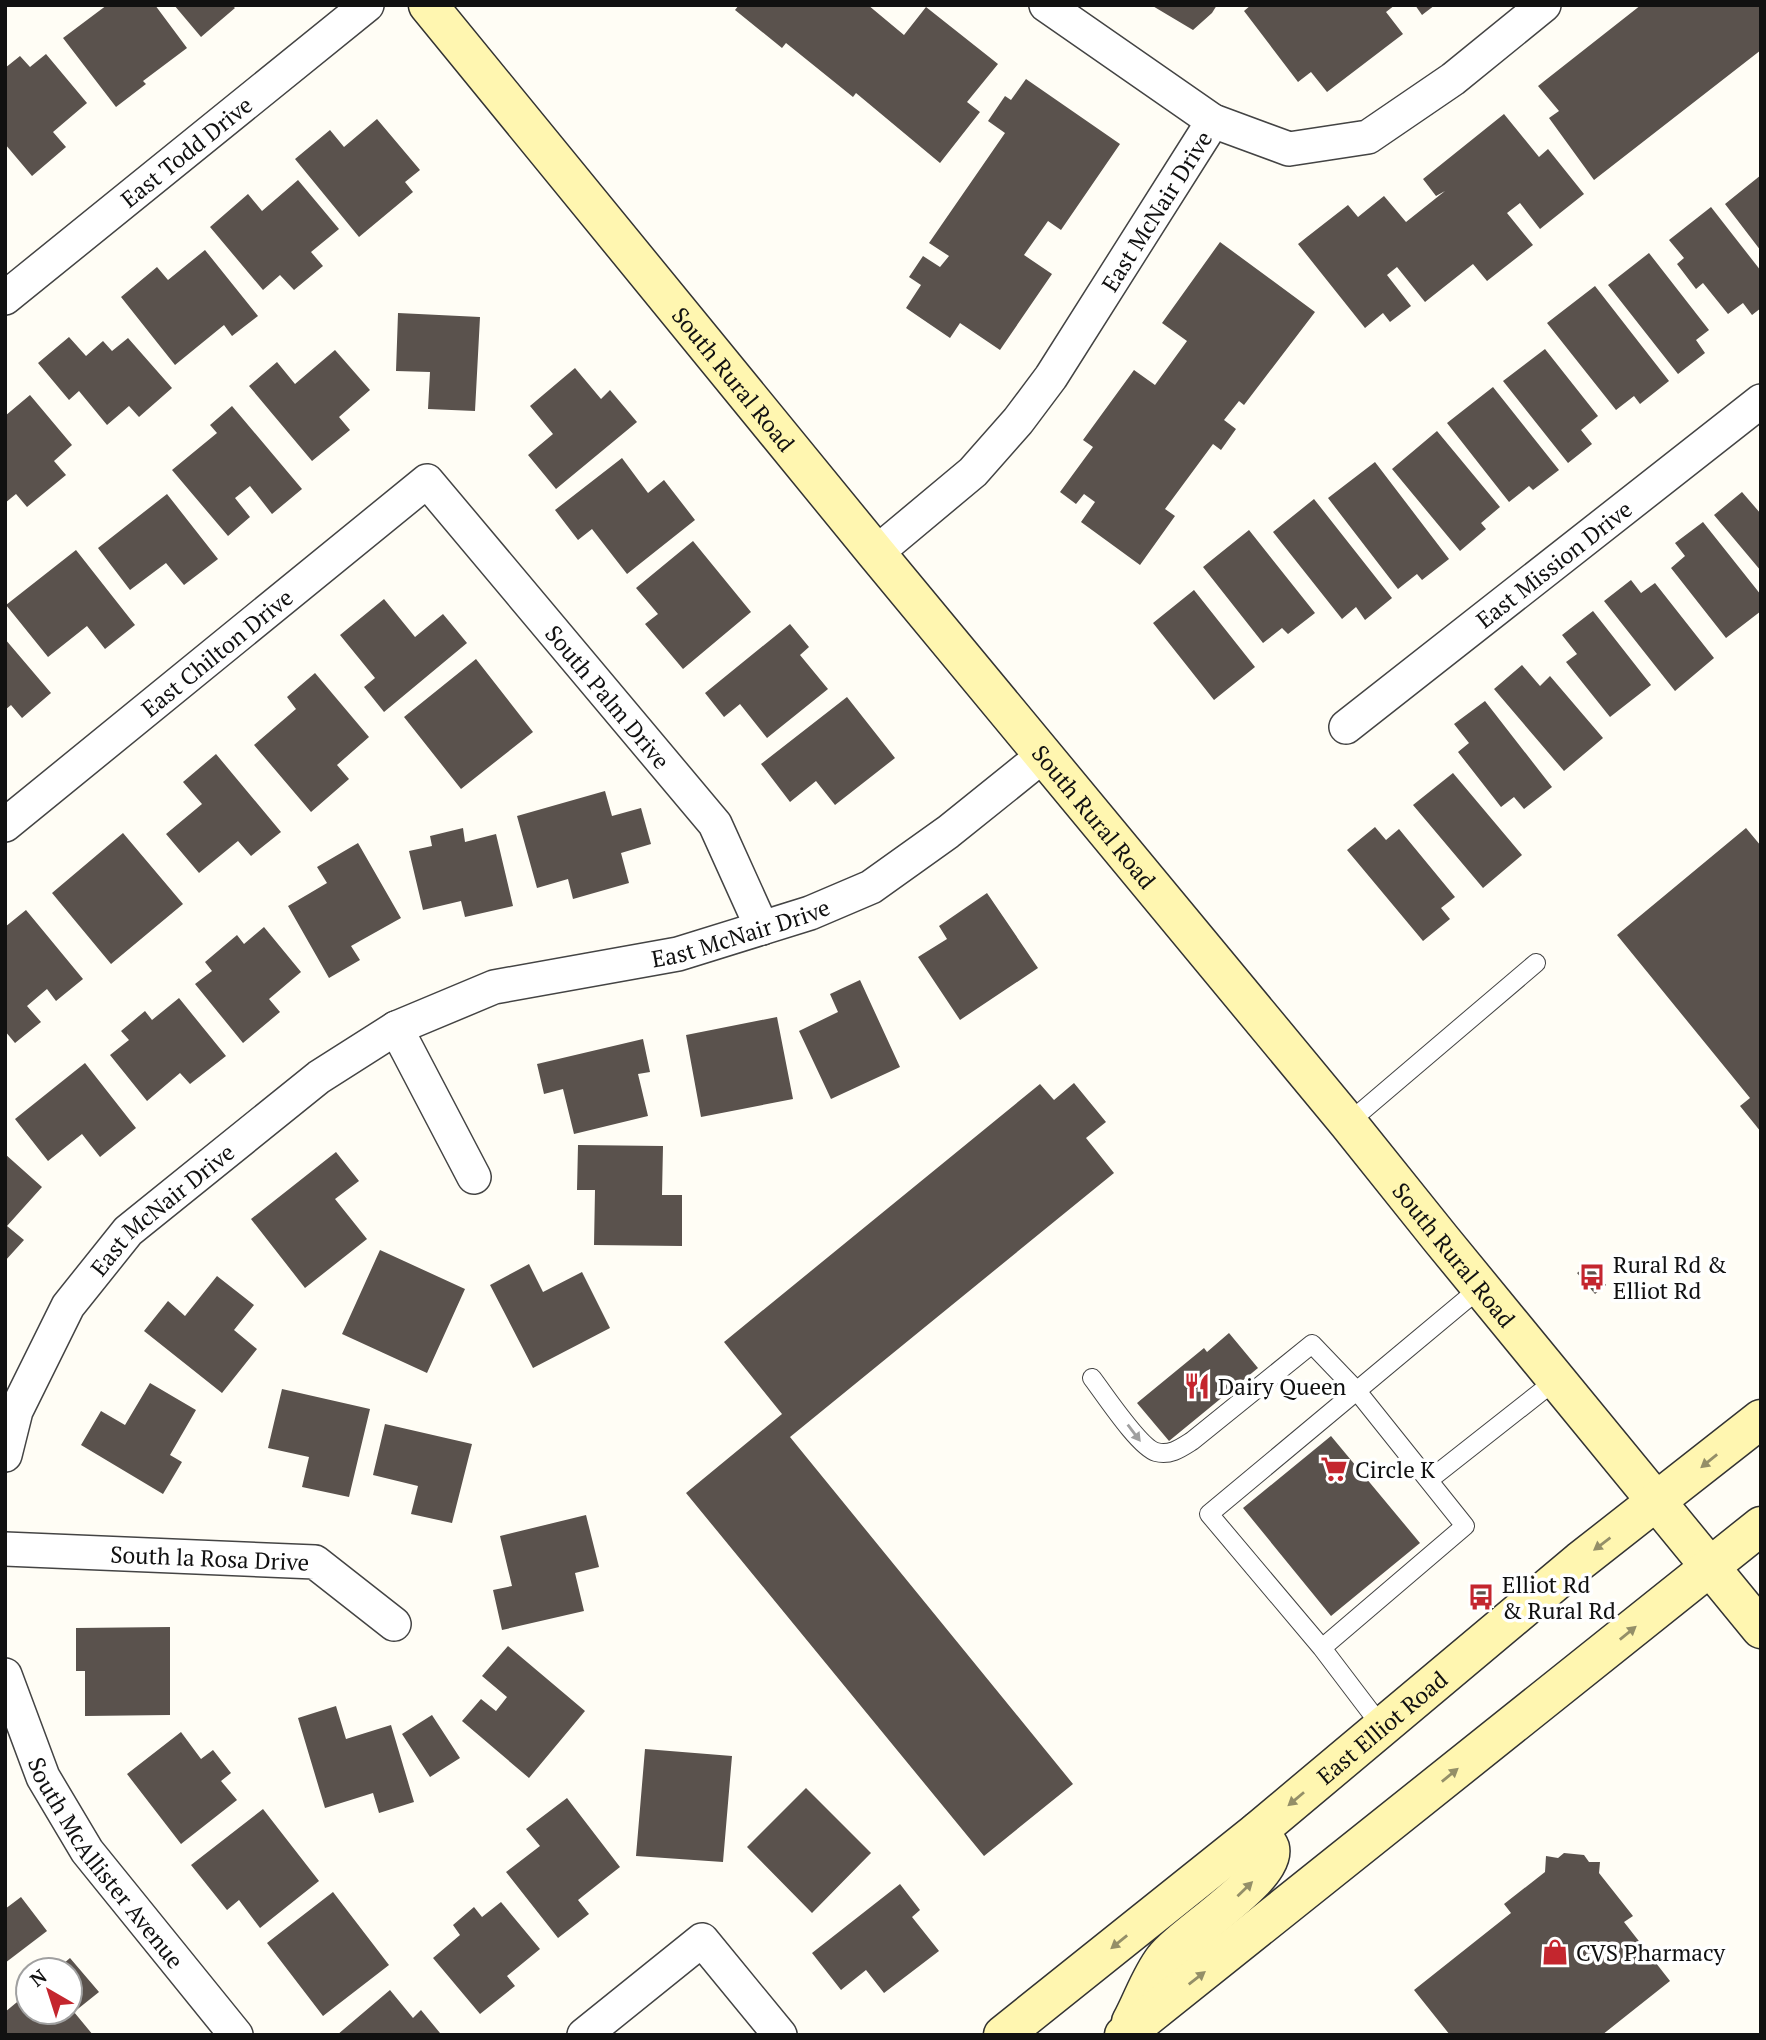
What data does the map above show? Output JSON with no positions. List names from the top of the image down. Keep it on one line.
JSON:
{"streets":{"main road":["South Rural Road","East Elliot Road"],"street":["East Todd Drive","East McNair Drive","East Mission Drive","East Chilton Drive","South Palm Drive","South la Rosa Drive","South McAllister Avenue"]},"crossings":[["East McNair Drive","South Rural Road"],["East McNair Drive","South Palm Drive"],["South Rural Road","East Elliot Road"],["East Chilton Drive","South Palm Drive"]],"places":{"bus stop":["Rural Rd & Elliot Rd","Elliot Rd & Rural Rd"],"restaurant":["Dairy Queen"],"supermarket":["Circle K"],"shop":["CVS Pharmacy"]},"north":"top left"}
